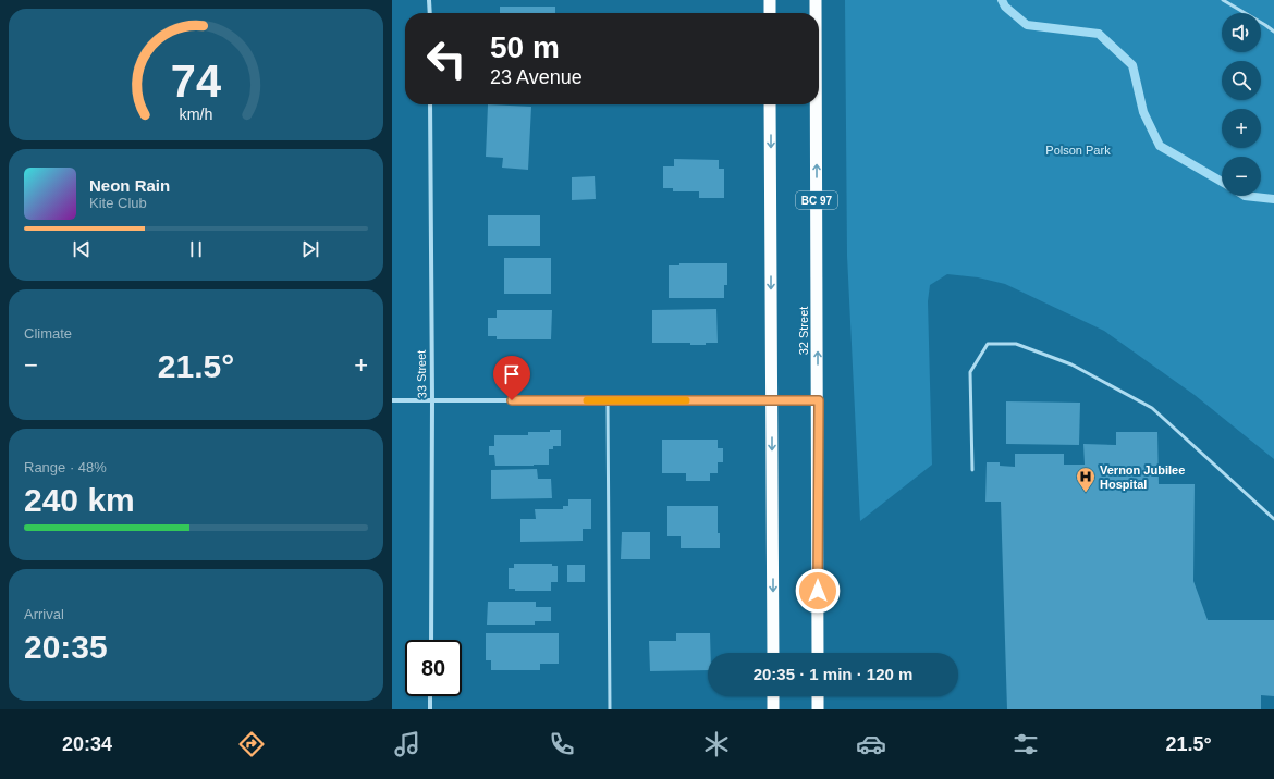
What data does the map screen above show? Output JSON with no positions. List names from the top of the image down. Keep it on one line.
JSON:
{"streets":{"highway":["BC 97","32 Street"],"street":["33 Street"]},"parks":["Polson Park"],"places":{"hospital":["Vernon Jubilee Hospital"]},"page":{"map_buttons":["+","−"],"turn":["50 m","23 Avenue"],"song":["Neon Rain","Kite Club"],"tile":["Climate",["Range · 48%","240 km"],["Arrival","20:35"]],"heat":["−","21.5°","+"],"limit":"80","trip":"20:35 · 1 min · 120 m","tabs":["20:34","21.5°"],"gauge":["74","km/h"]}}
